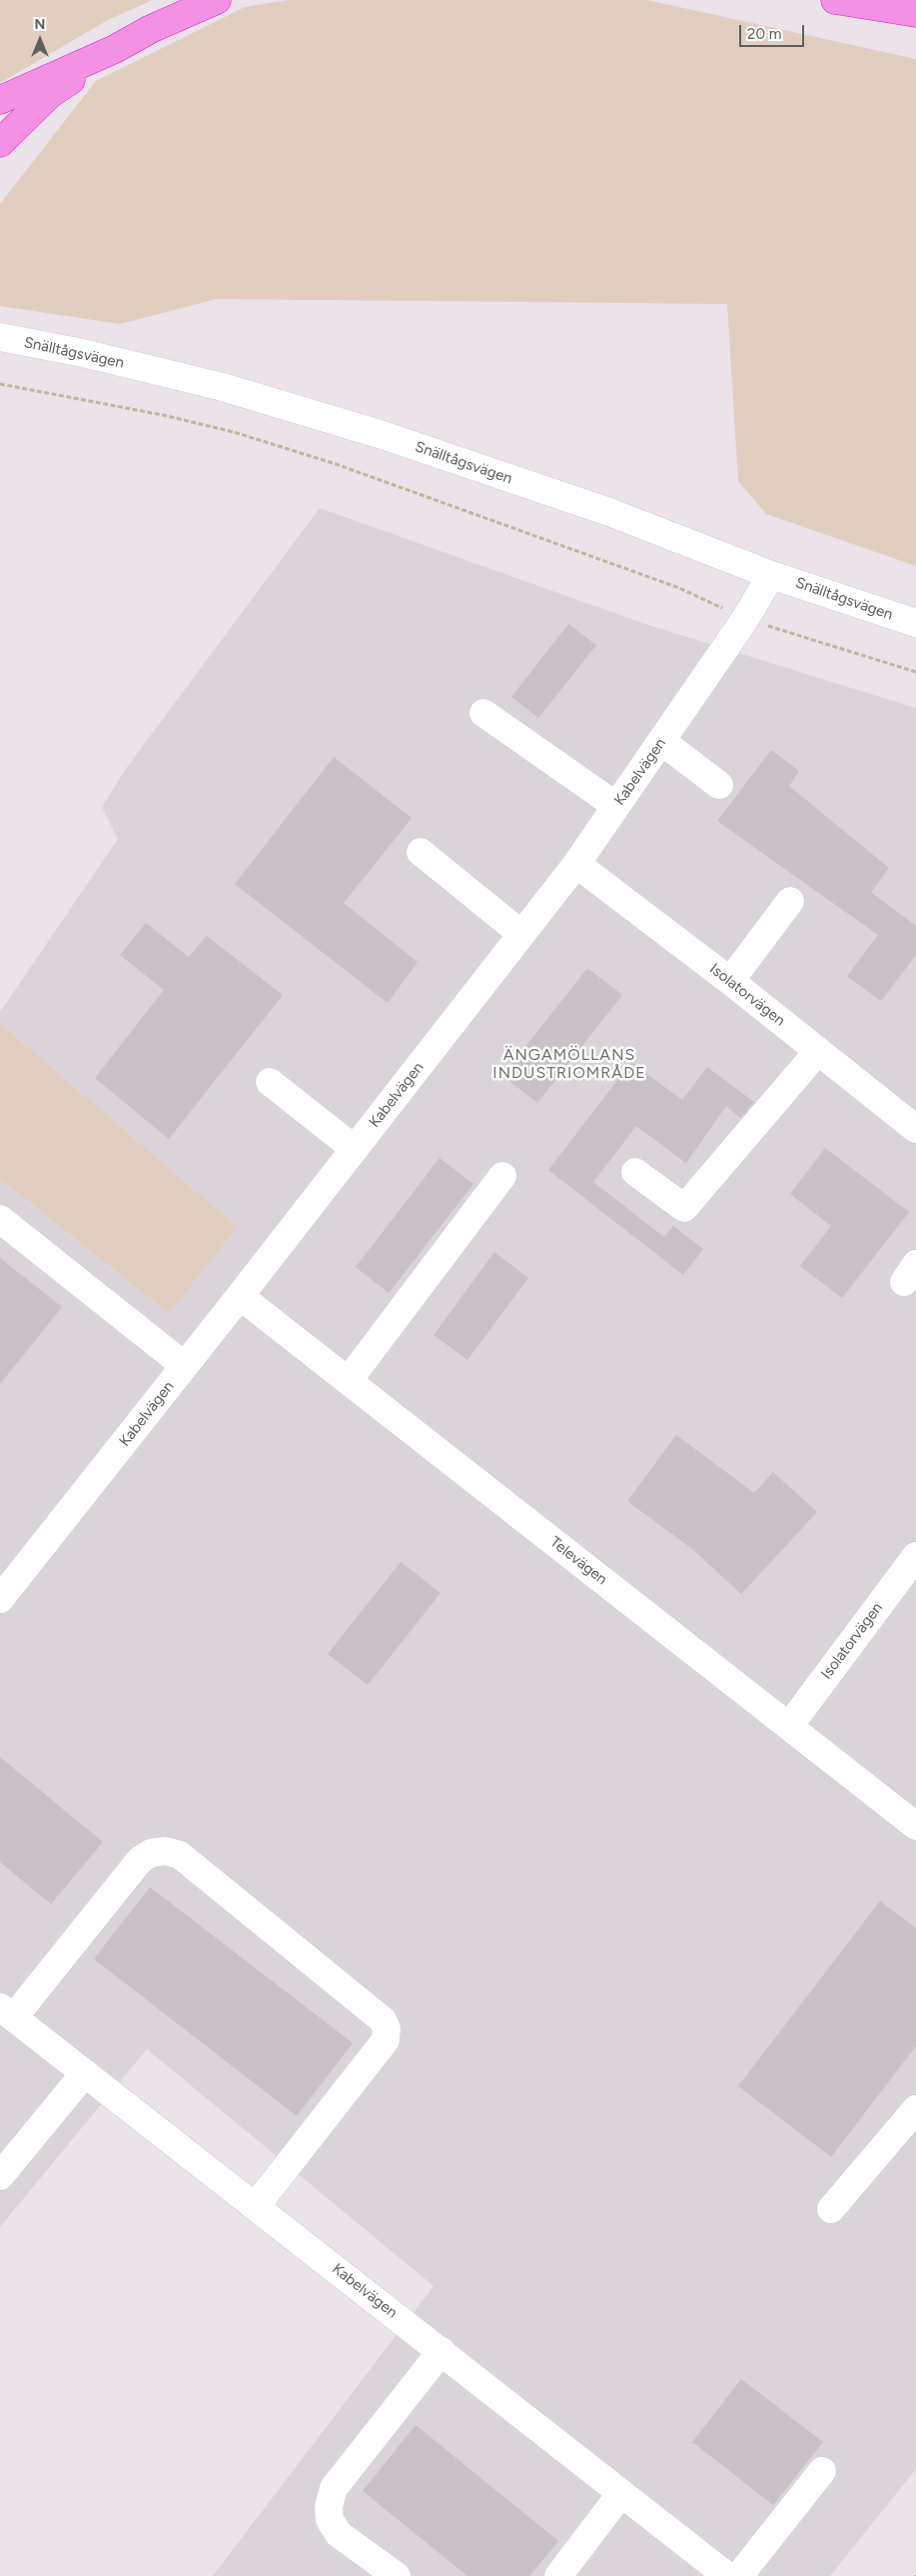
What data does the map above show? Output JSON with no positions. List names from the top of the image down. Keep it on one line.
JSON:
{"streets":{"street":["Snälltågsvägen","Kabelvägen","Isolatorvägen","Televägen"]},"crossings":[["Snälltågsvägen","Kabelvägen"],["Kabelvägen","Isolatorvägen"],["Kabelvägen","Televägen"],["Isolatorvägen","Televägen"]],"districts":["ÄNGAMÖLLANS INDUSTRIOMRÅDE"],"scale_bar":"20 m","north":"top"}
